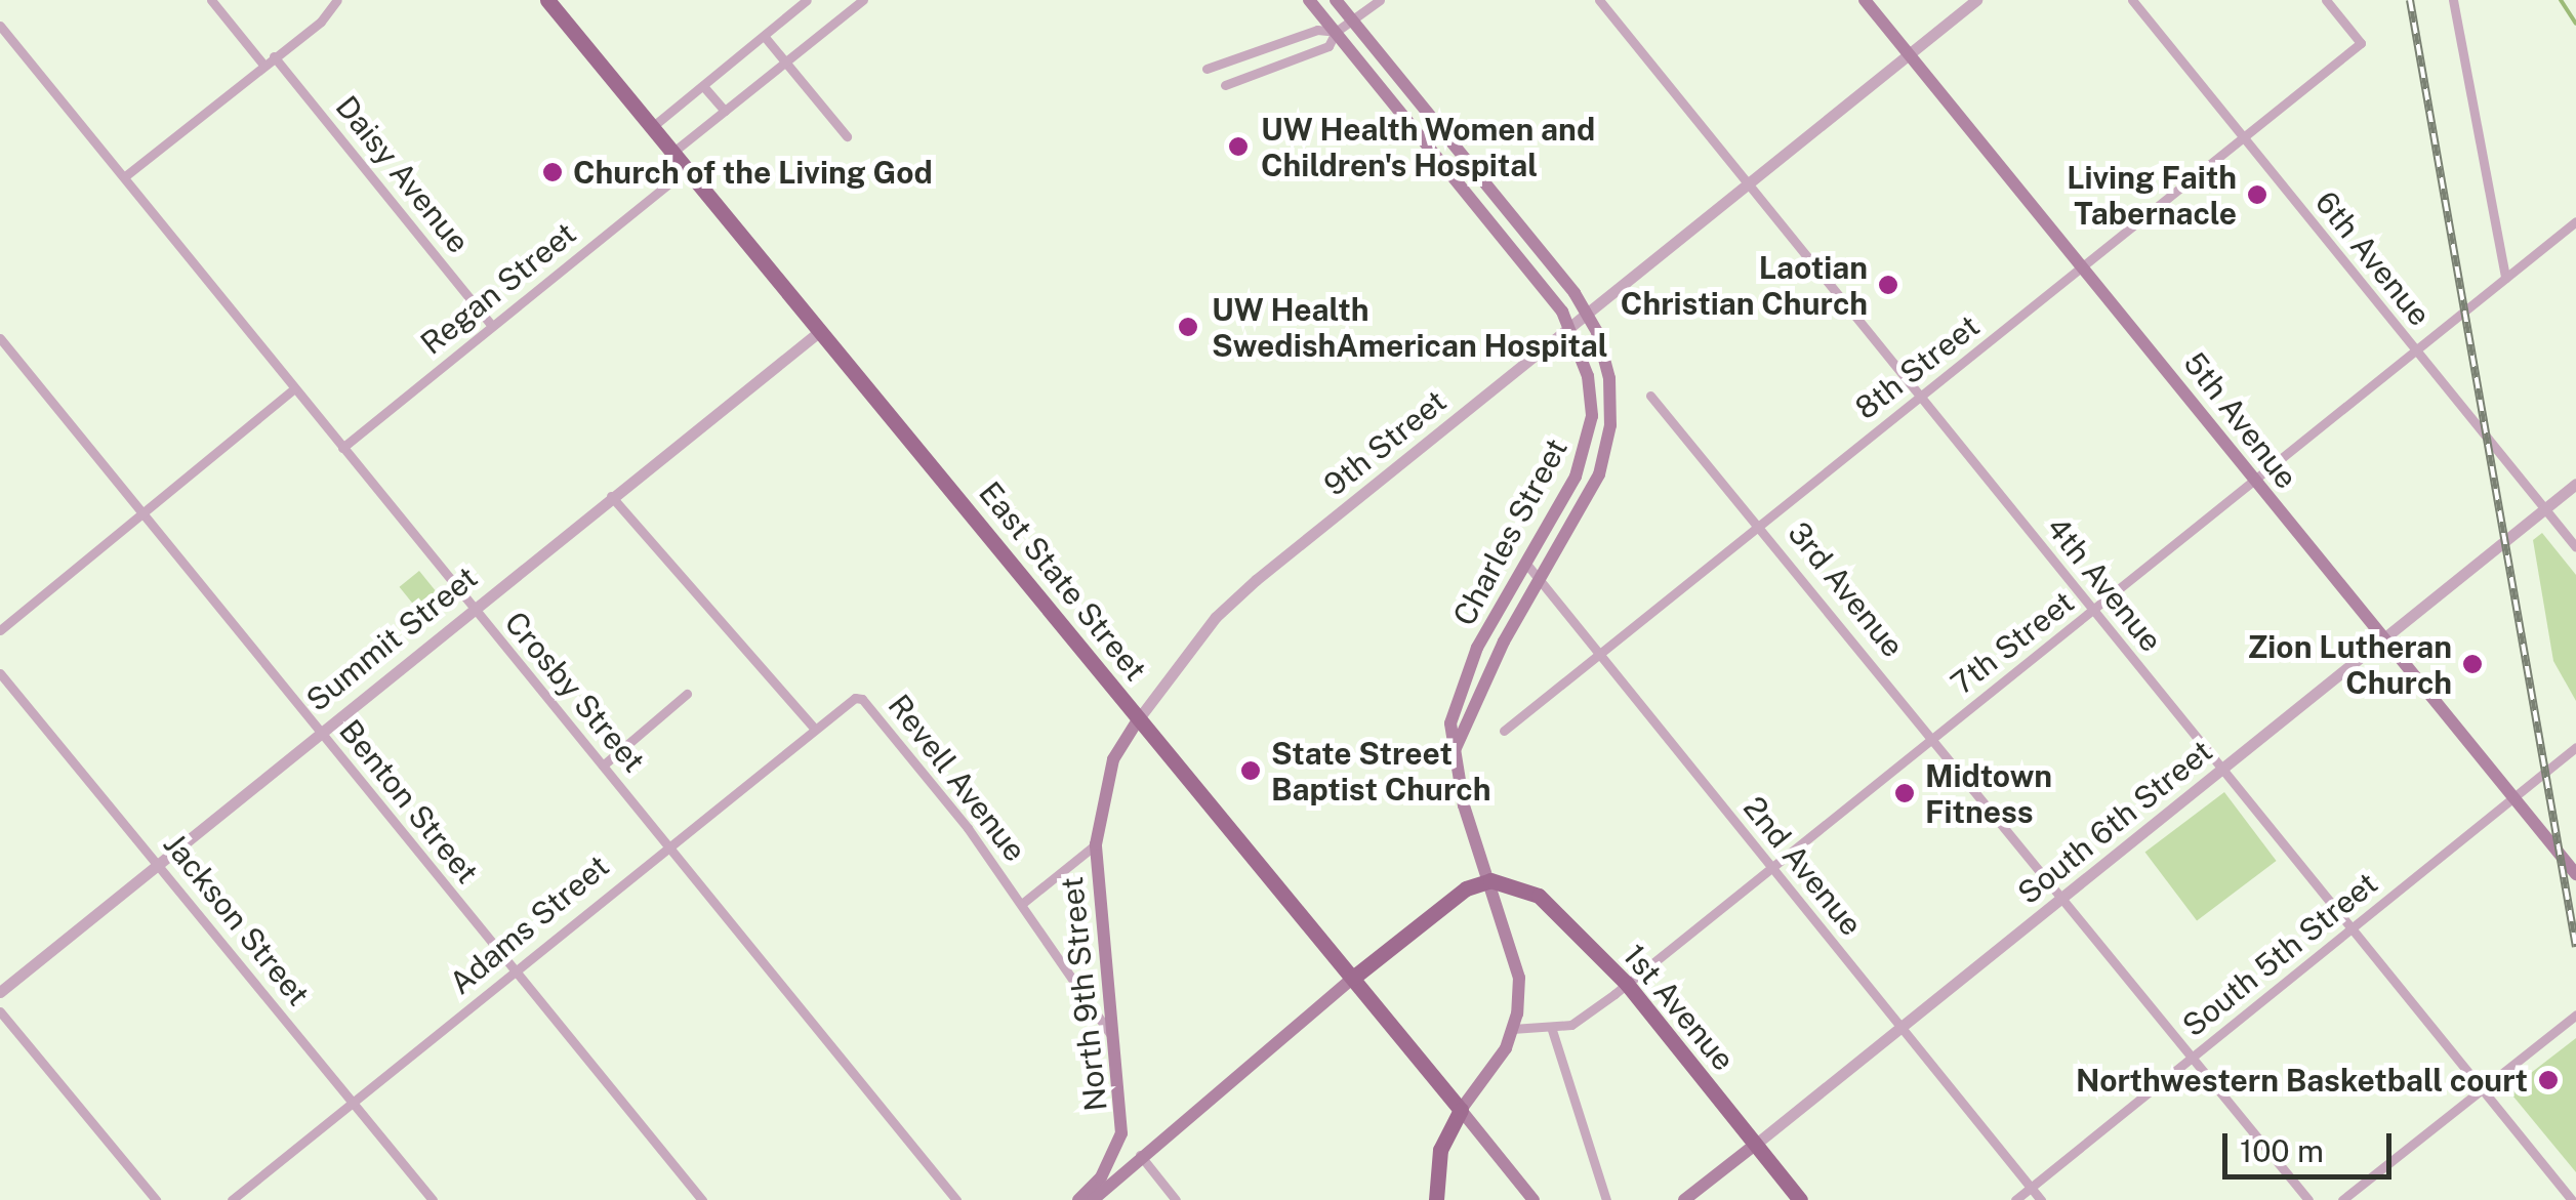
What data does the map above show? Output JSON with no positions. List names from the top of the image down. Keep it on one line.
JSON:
{"streets":{"main road":["5th Avenue","Charles Street","East State Street","South 6th Street","North 9th Street","1st Avenue"],"street":["Daisy Avenue","6th Avenue","Regan Street","8th Street","9th Street","4th Avenue","3rd Avenue","Summit Street","7th Street","Crosby Street","Revell Avenue","Benton Street","2nd Avenue","Jackson Street","Adams Street","South 5th Street"]},"crossings":[["Daisy Avenue","Regan Street"],["6th Avenue","8th Street"],["6th Avenue","7th Street"],["6th Avenue","South 6th Street"],["Regan Street","East State Street"],["Regan Street","Crosby Street"],["8th Street","5th Avenue"],["8th Street","4th Avenue"],["8th Street","3rd Avenue"],["8th Street","2nd Avenue"],["5th Avenue","9th Street"],["5th Avenue","7th Street"],["5th Avenue","South 6th Street"],["5th Avenue","South 5th Street"],["9th Street","Charles Street"],["9th Street","East State Street"],["9th Street","4th Avenue"],["9th Street","North 9th Street"],["Charles Street","East State Street"],["Charles Street","7th Street"],["Charles Street","2nd Avenue"],["Charles Street","1st Avenue"],["East State Street","Summit Street"],["East State Street","North 9th Street"],["4th Avenue","7th Street"],["4th Avenue","South 6th Street"],["4th Avenue","South 5th Street"],["3rd Avenue","7th Street"],["3rd Avenue","South 6th Street"],["3rd Avenue","South 5th Street"],["Summit Street","Crosby Street"],["Summit Street","Benton Street"],["Summit Street","Jackson Street"],["7th Street","2nd Avenue"],["7th Street","1st Avenue"],["Crosby Street","Adams Street"],["Revell Avenue","Adams Street"],["Revell Avenue","North 9th Street"],["Benton Street","Adams Street"],["South 6th Street","2nd Avenue"],["South 6th Street","1st Avenue"],["2nd Avenue","South 5th Street"],["Jackson Street","Adams Street"]],"places":["UW Health Women and Children's Hospital","Church of the Living God","Living Faith Tabernacle","Laotian Christian Church","UW Health SwedishAmerican Hospital","Zion Lutheran Church","State Street Baptist Church","Midtown Fitness","Northwestern Basketball court"],"scale_bar":"100 m"}
